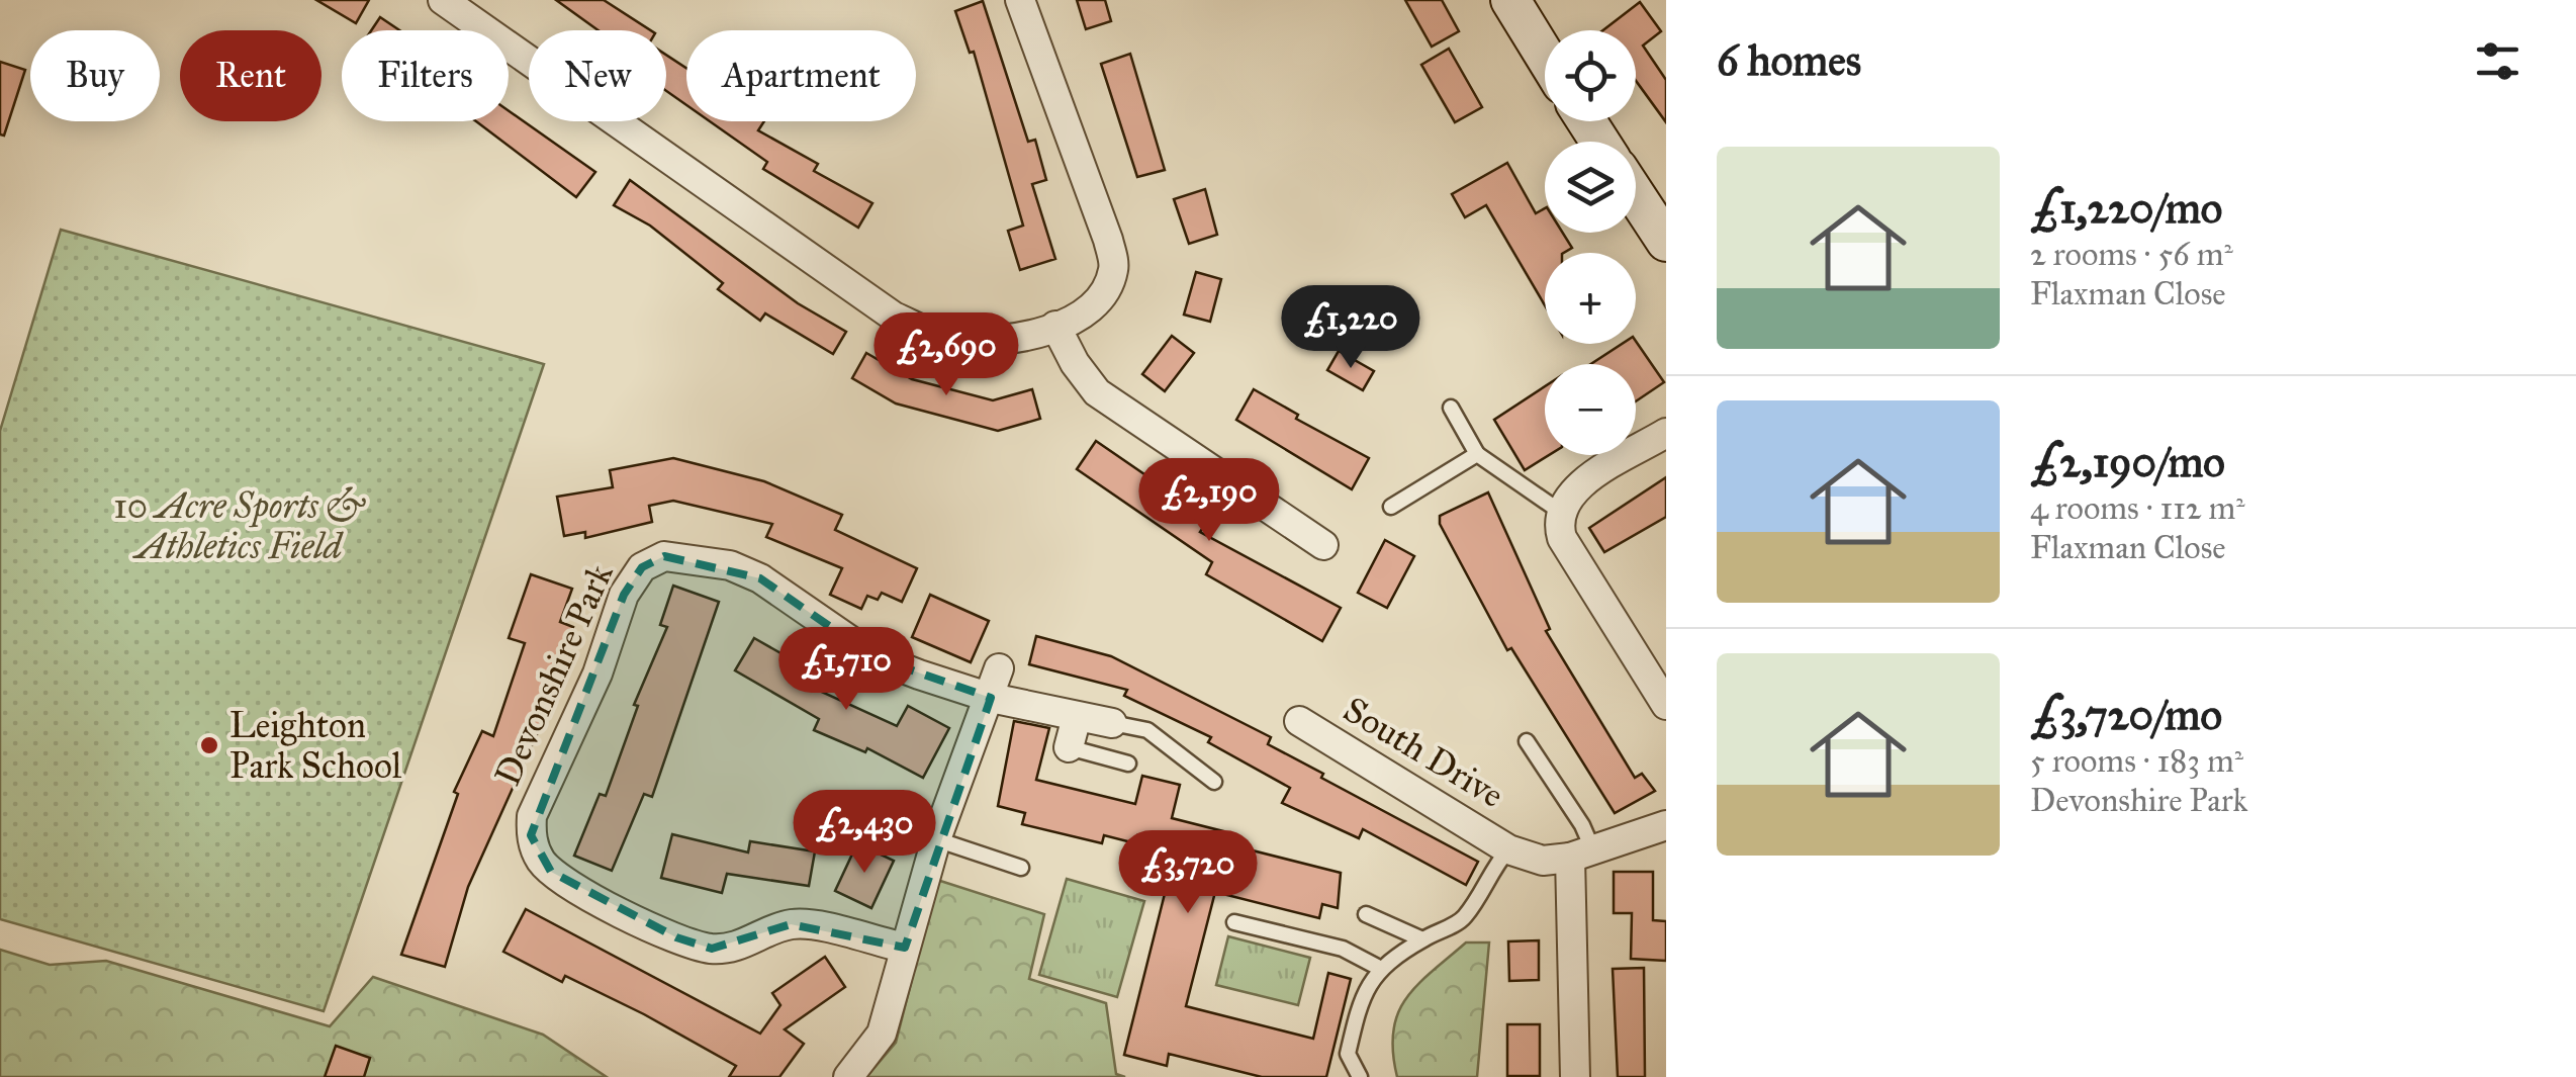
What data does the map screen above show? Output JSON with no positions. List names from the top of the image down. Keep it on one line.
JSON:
{"streets":{"street":["Devonshire Park","South Drive"]},"parks":["10 Acre Sports & Athletics Field"],"places":["Leighton Park School"],"page":{"heading":"6 homes","map_buttons":["+","−"],"chip":["Buy","Rent","Filters","New","Apartment"],"list":[{"name":"£1,220/mo","note":"2 rooms · 56 m² · Flaxman Close"},{"name":"£2,190/mo","note":"4 rooms · 112 m² · Flaxman Close"},{"name":"£3,720/mo","note":"5 rooms · 183 m² · Devonshire Park"}],"price":["£1,220","£2,690","£2,190","£1,710","£2,430","£3,720"]}}
